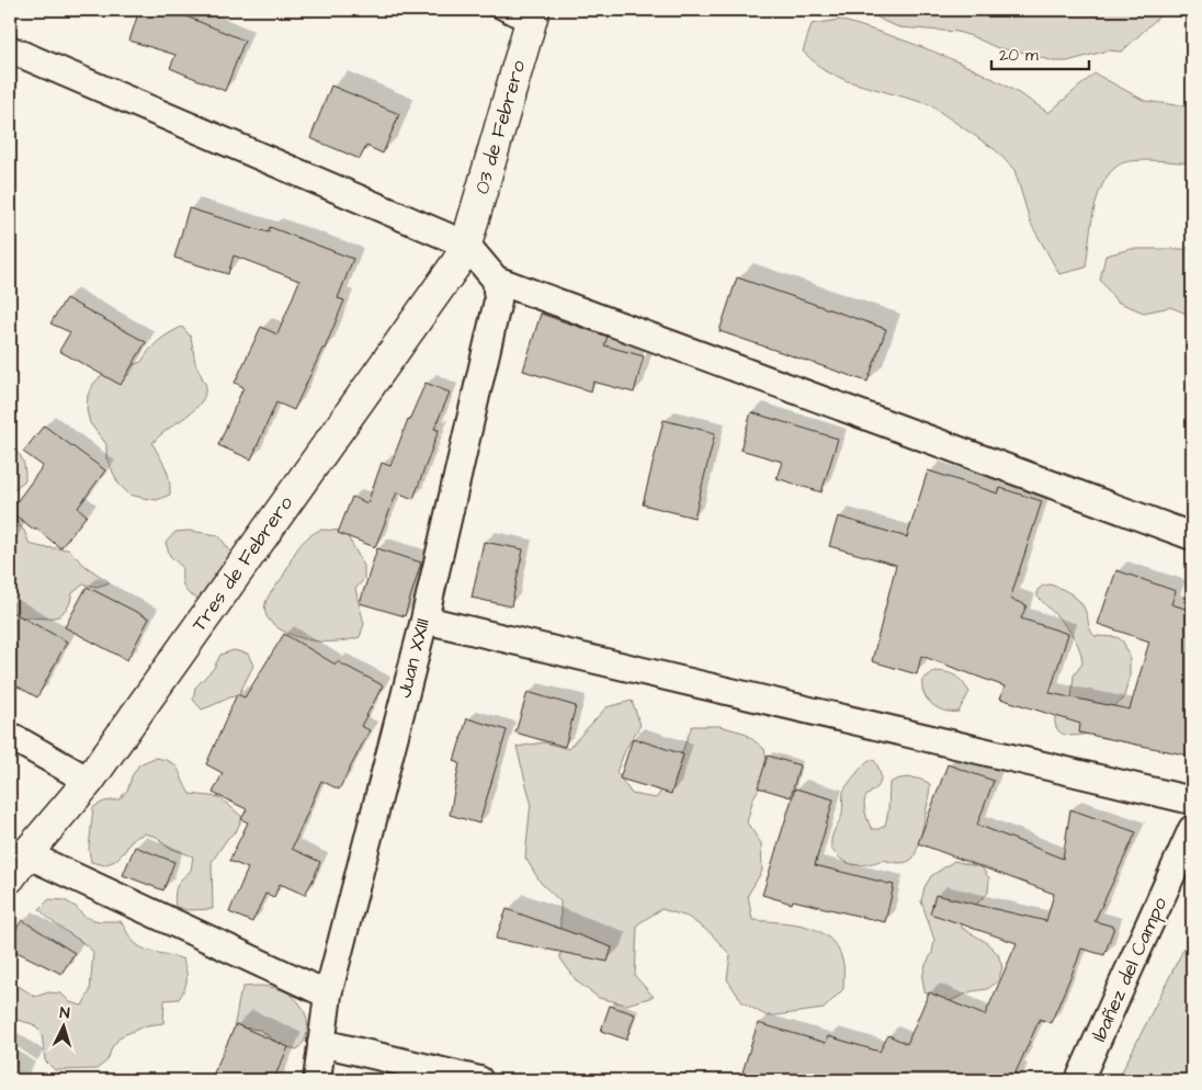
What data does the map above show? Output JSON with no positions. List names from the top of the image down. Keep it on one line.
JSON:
{"streets":{"street":["03 de Febrero","Tres de Febrero","Juan XXIII","Ibañez del Campo"]},"crossings":[["03 de Febrero","Tres de Febrero"]],"scale_bar":"20 m","north":"top"}
